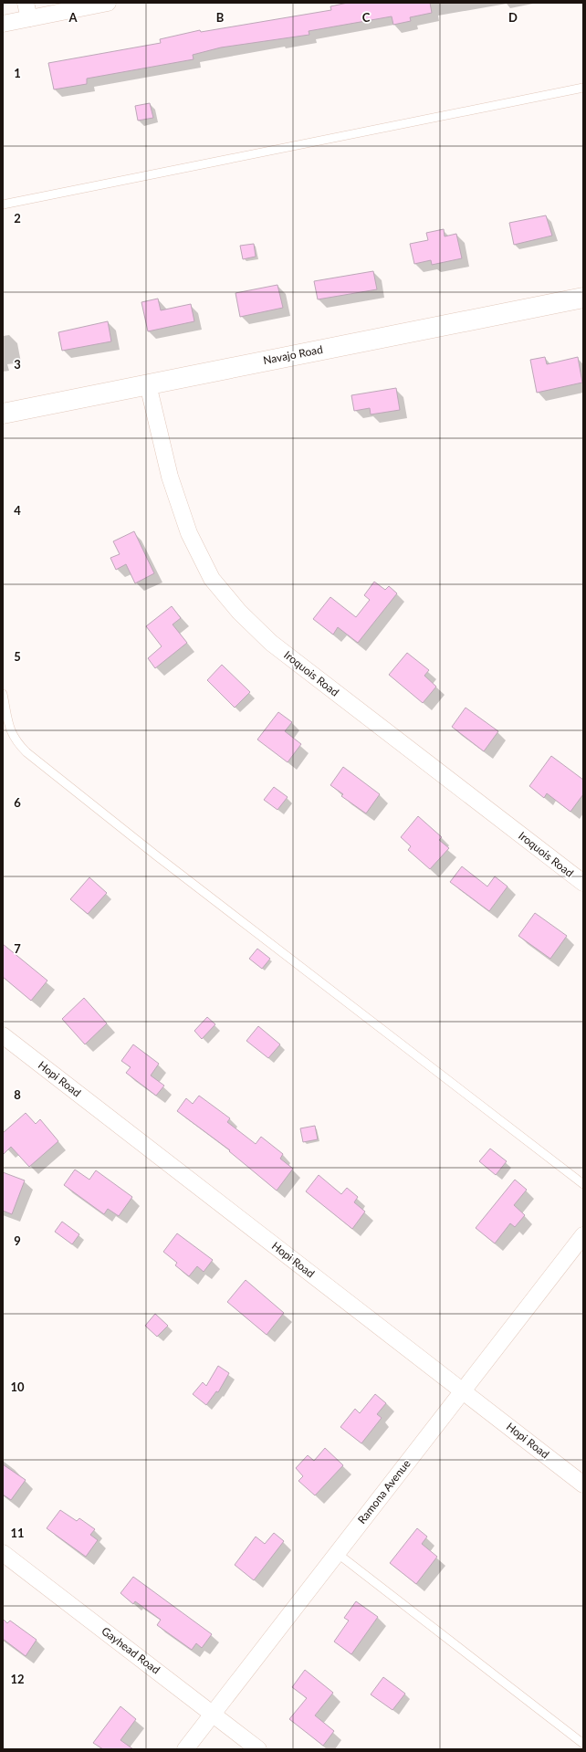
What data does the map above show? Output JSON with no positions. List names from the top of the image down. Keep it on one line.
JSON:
{"streets":{"main road":["Navajo Road"],"street":["Iroquois Road","Hopi Road","Ramona Avenue","Gayhead Road"]},"crossings":[["Navajo Road","Iroquois Road"],["Hopi Road","Ramona Avenue"],["Ramona Avenue","Gayhead Road"]],"grid":{"columns":["A","B","C","D"],"rows":["1","2","3","4","5","6","7","8","9","10","11","12"]}}
